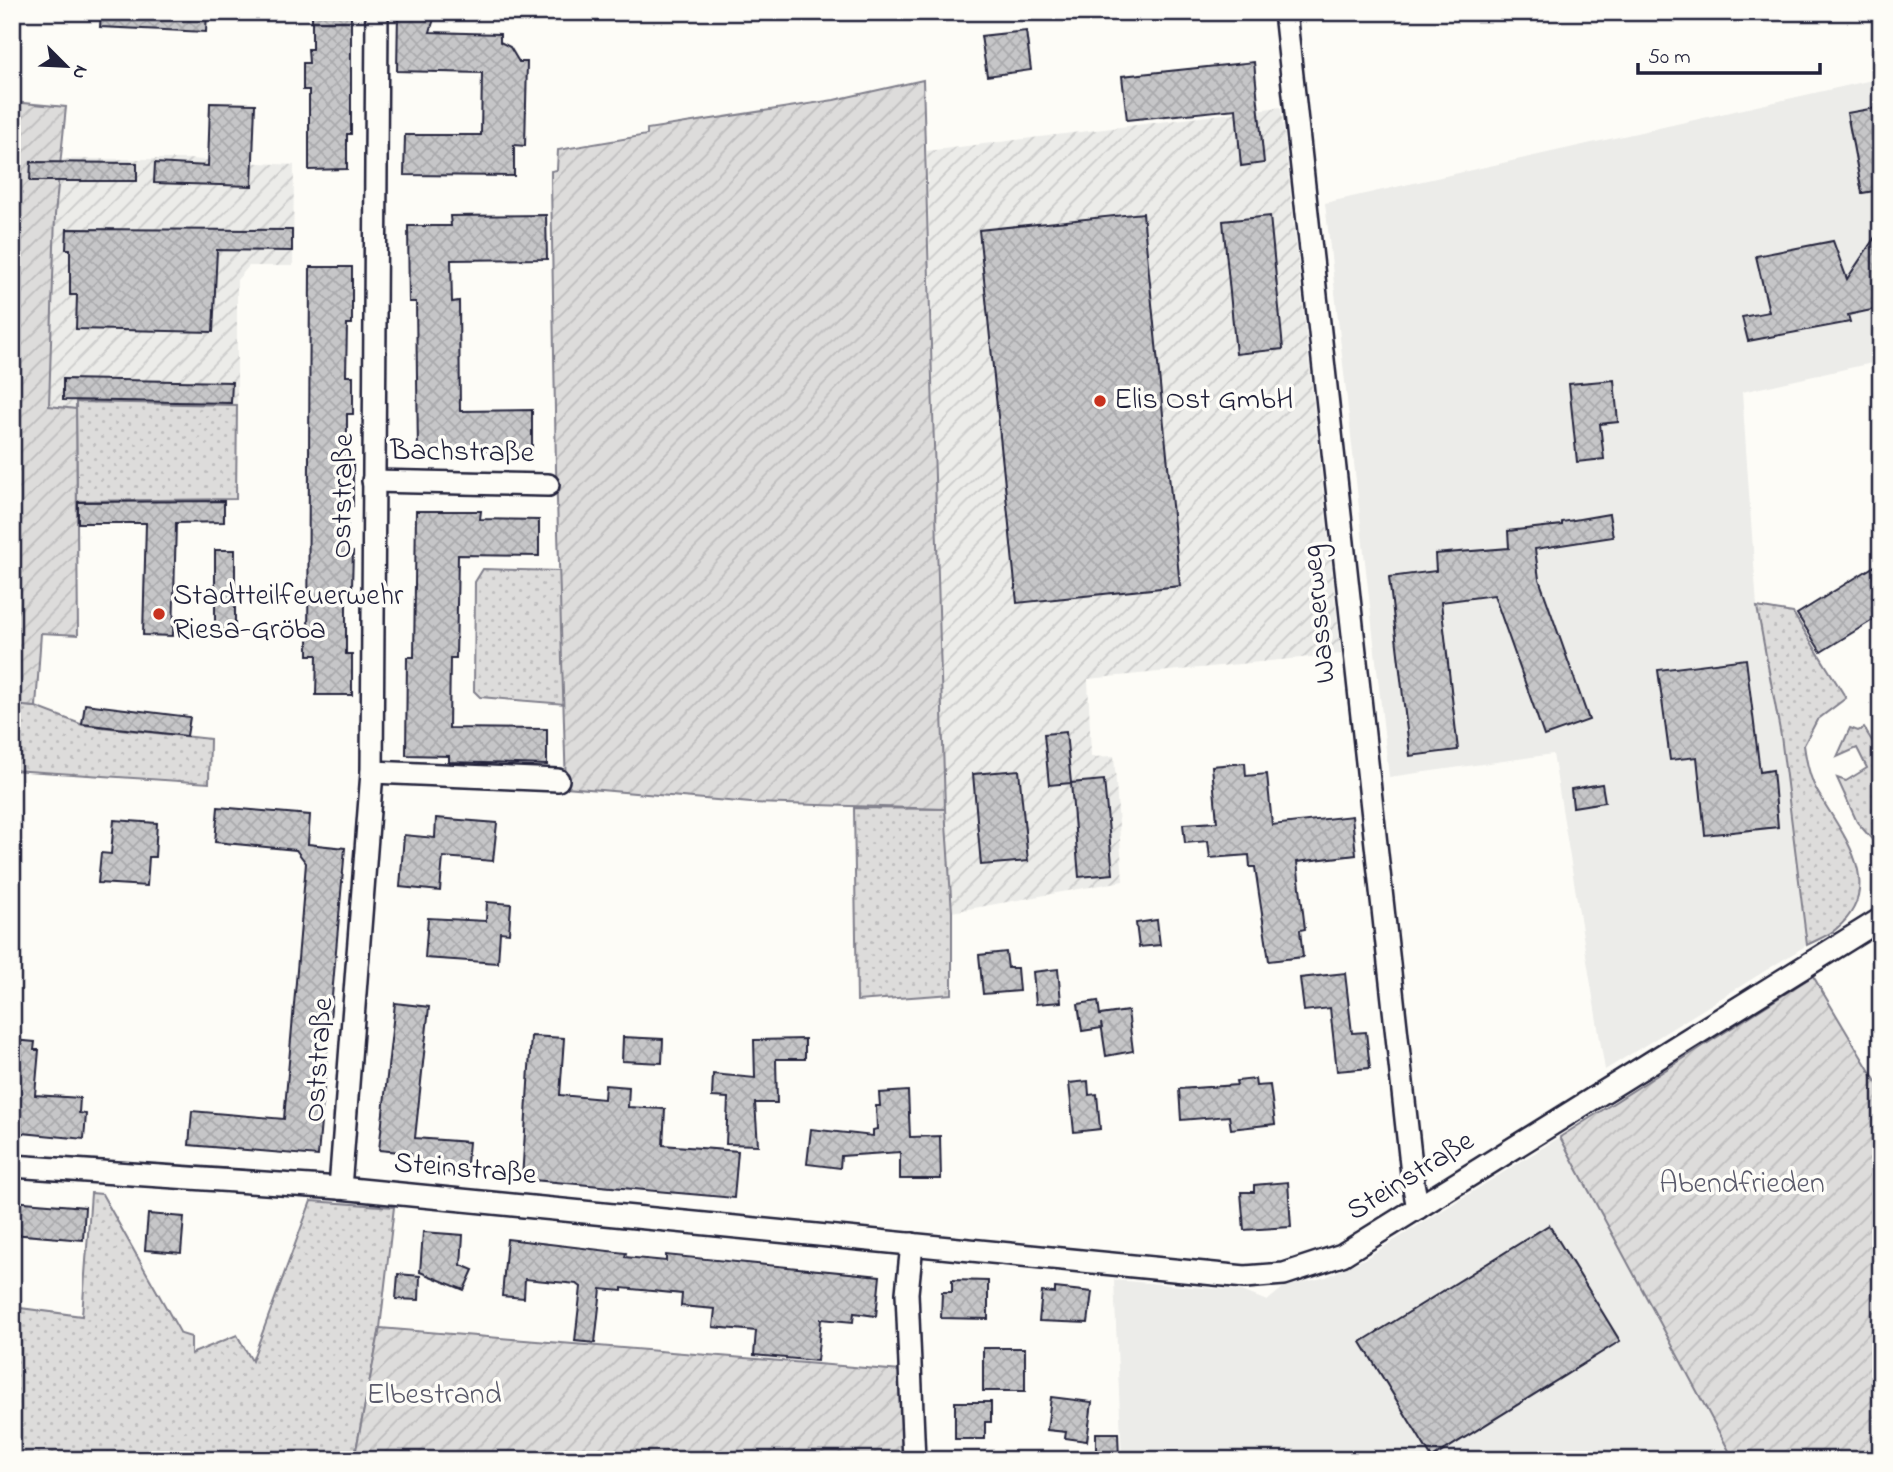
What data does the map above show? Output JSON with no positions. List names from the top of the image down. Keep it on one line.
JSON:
{"streets":{"street":["Bachstraße","Oststraße","Wasserweg","Steinstraße"]},"crossings":[["Bachstraße","Oststraße"],["Oststraße","Steinstraße"],["Wasserweg","Steinstraße"]],"parks":["Abendfrieden","Elbestrand"],"places":["Elis Ost GmbH","Stadtteilfeuerwehr Riesa-Gröba"],"scale_bar":"50 m","north":"bottom right"}
